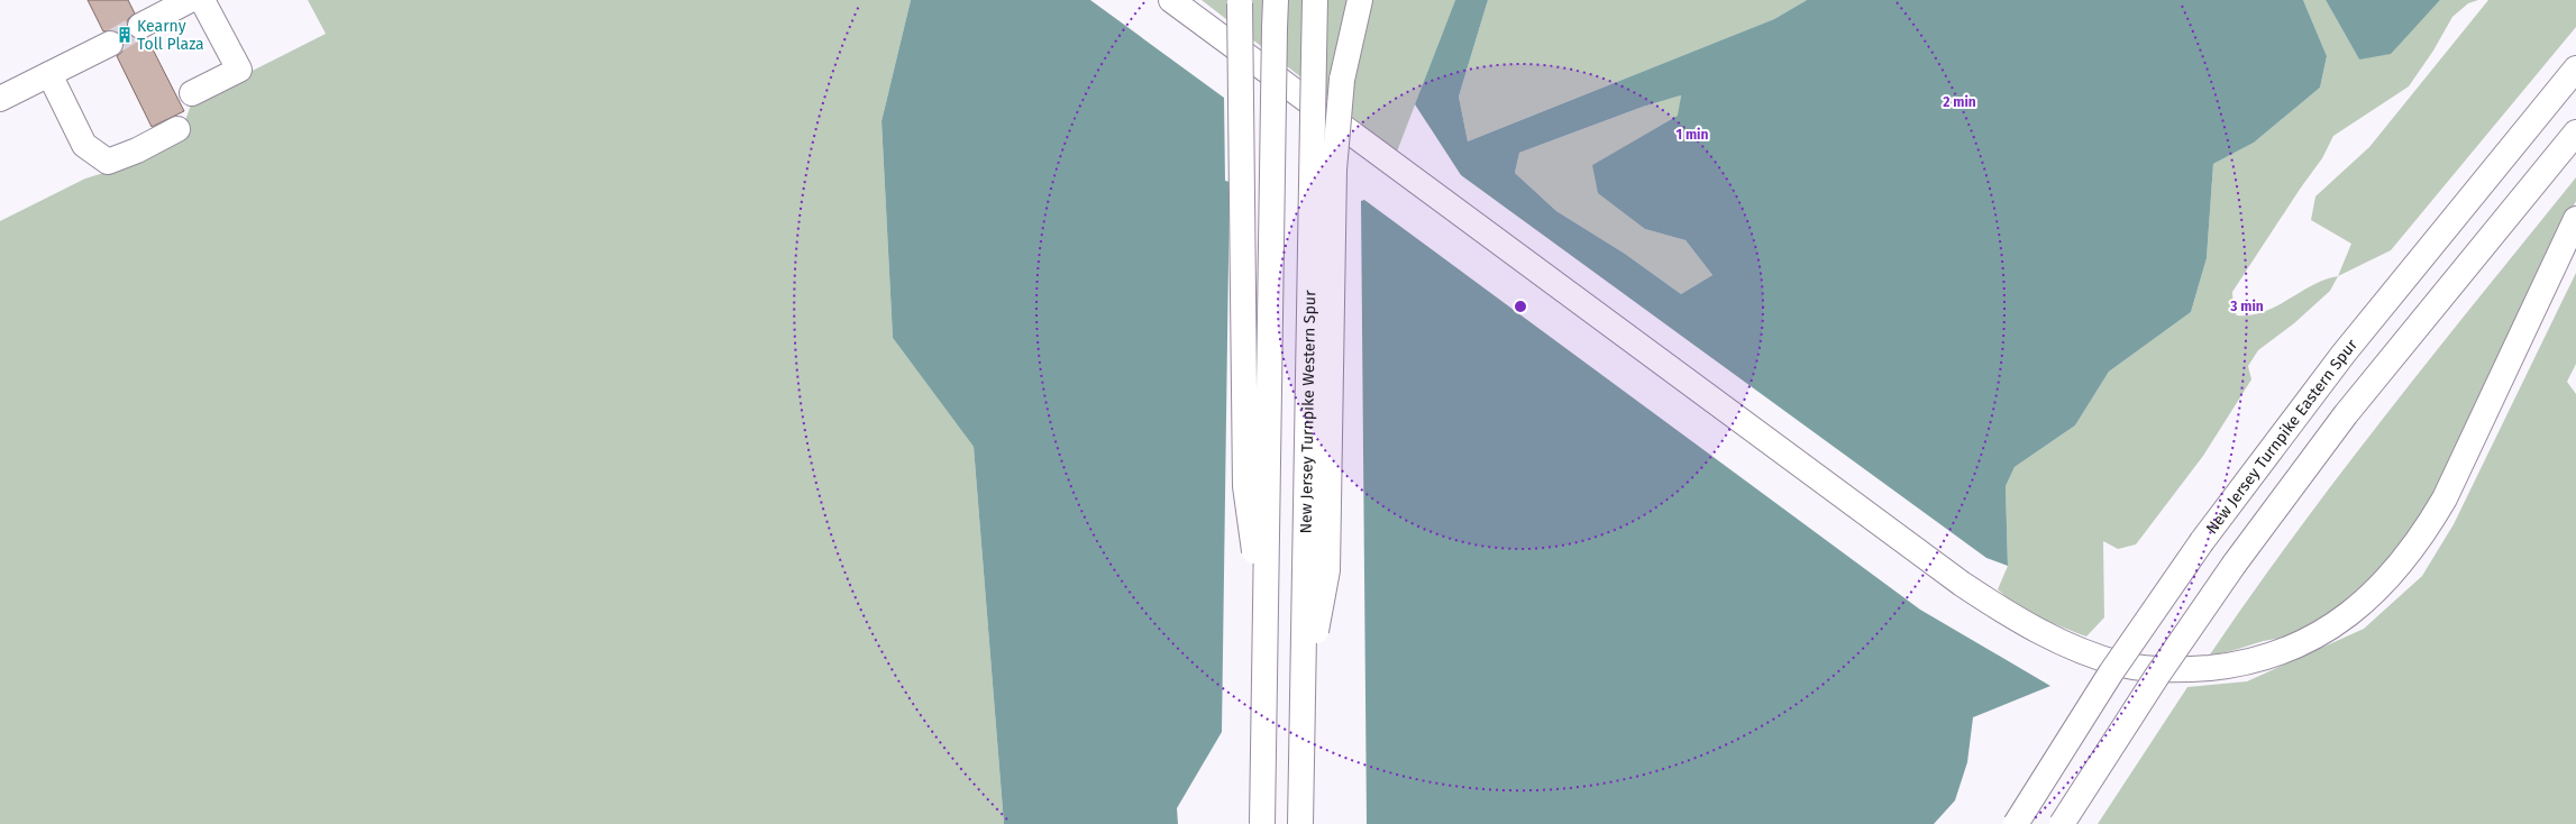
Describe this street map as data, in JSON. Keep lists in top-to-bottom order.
{
  "streets": {
    "main road": ["New Jersey Turnpike Western Spur", "New Jersey Turnpike Eastern Spur"]
  },
  "places": {
    "building": ["Kearny Toll Plaza"]
  },
  "rings": ["2 min", "1 min", "3 min"]
}
